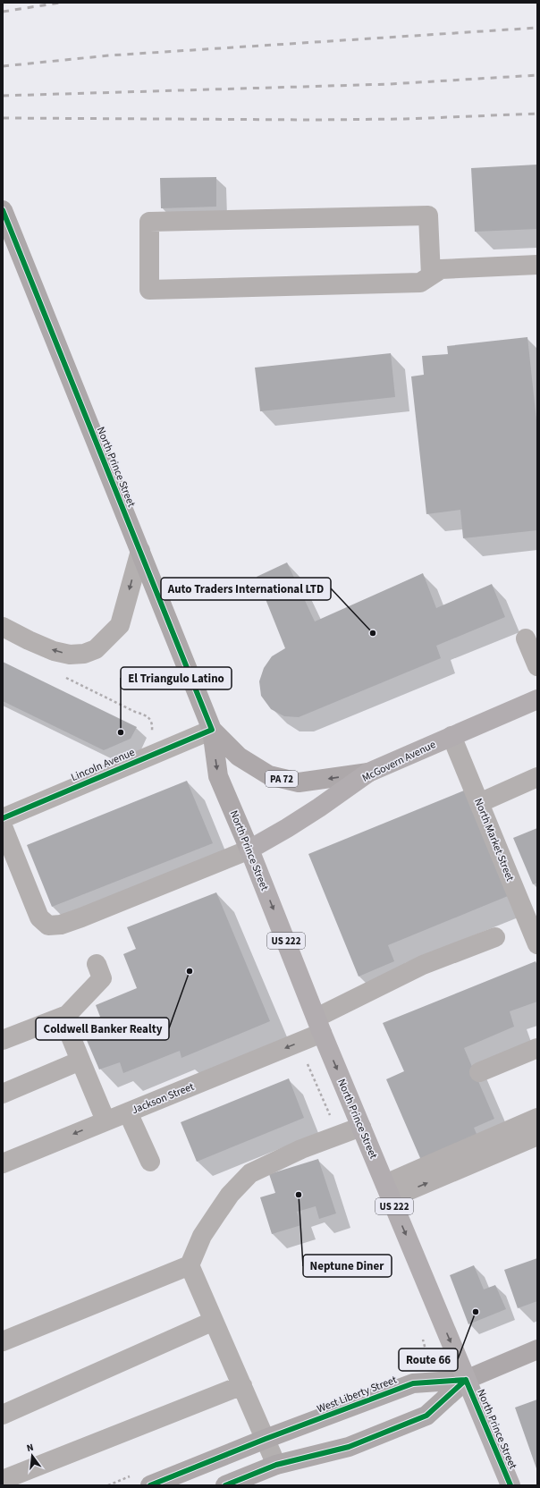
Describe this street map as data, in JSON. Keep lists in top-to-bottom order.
{
  "streets": {
    "highway": ["North Prince Street", "McGovern Avenue", "US 222"],
    "main road": ["PA 72", "West Liberty Street"],
    "street": ["Lincoln Avenue", "North Market Street", "Jackson Street"]
  },
  "crossings": [
    ["North Prince Street", "McGovern Avenue"],
    ["North Prince Street", "Lincoln Avenue"],
    ["North Prince Street", "PA 72"],
    ["North Prince Street", "Jackson Street"],
    ["North Prince Street", "West Liberty Street"],
    ["McGovern Avenue", "PA 72"],
    ["McGovern Avenue", "North Market Street"],
    ["Lincoln Avenue", "PA 72"]
  ],
  "one_way": ["North Prince Street"],
  "places": [
    "Auto Traders International LTD",
    "El Triangulo Latino",
    "Coldwell Banker Realty",
    "Neptune Diner",
    "Route 66"
  ],
  "north": "top"
}
